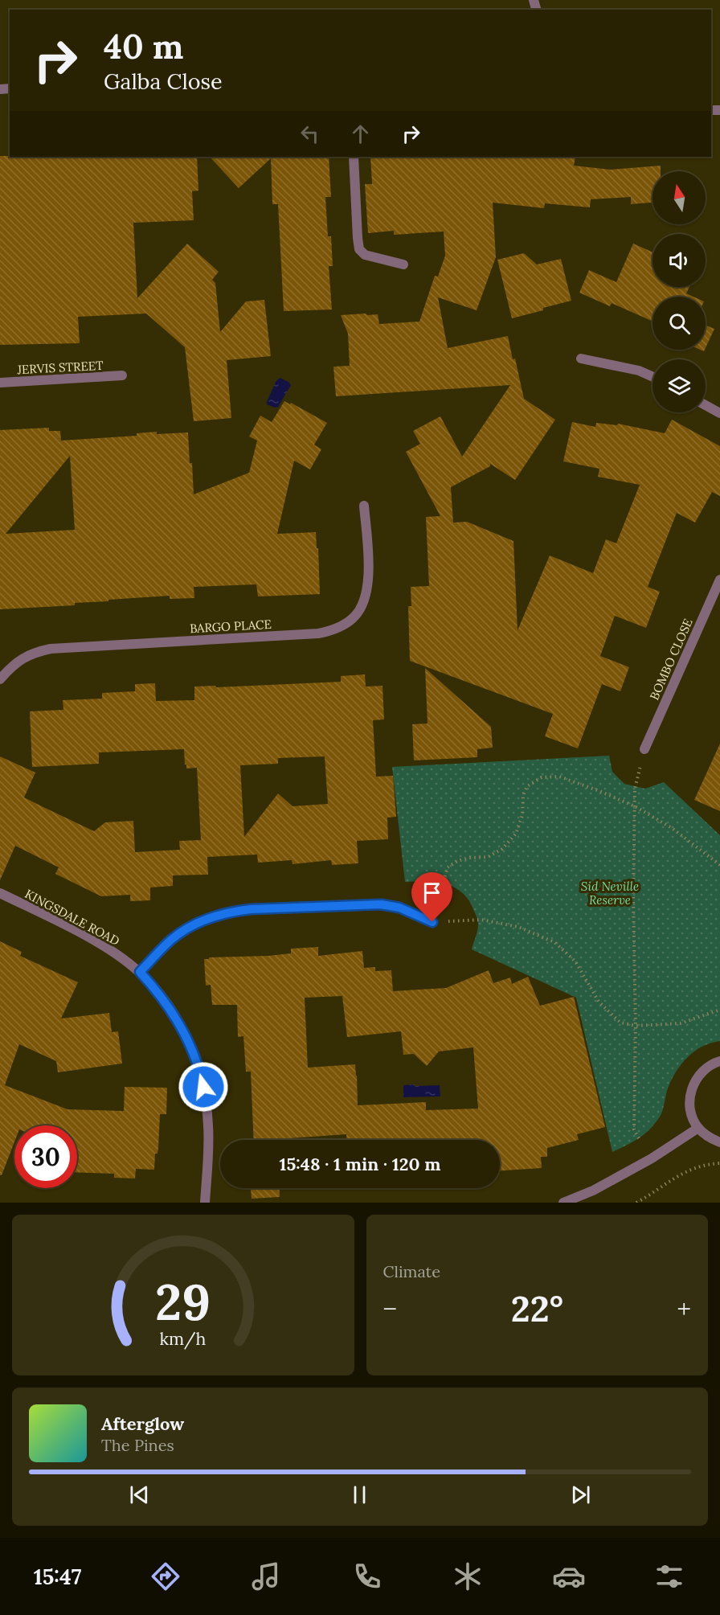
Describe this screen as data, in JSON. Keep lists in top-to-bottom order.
{
  "streets": {
    "street": [
      "JERVIS STREET",
      "BARGO PLACE",
      "BOMBO CLOSE",
      "KINGSDALE ROAD"
    ]
  },
  "parks": ["Sid Neville Reserve"],
  "north": "top",
  "page": {
    "turn": ["40 m", "Galba Close"],
    "limit": "30",
    "trip": "15:48 · 1 min · 120 m",
    "tile": "Climate",
    "heat": ["−", "22°", "+"],
    "song": ["Afterglow", "The Pines"],
    "tabs": "15:47",
    "gauge": ["29", "km/h"]
  }
}
